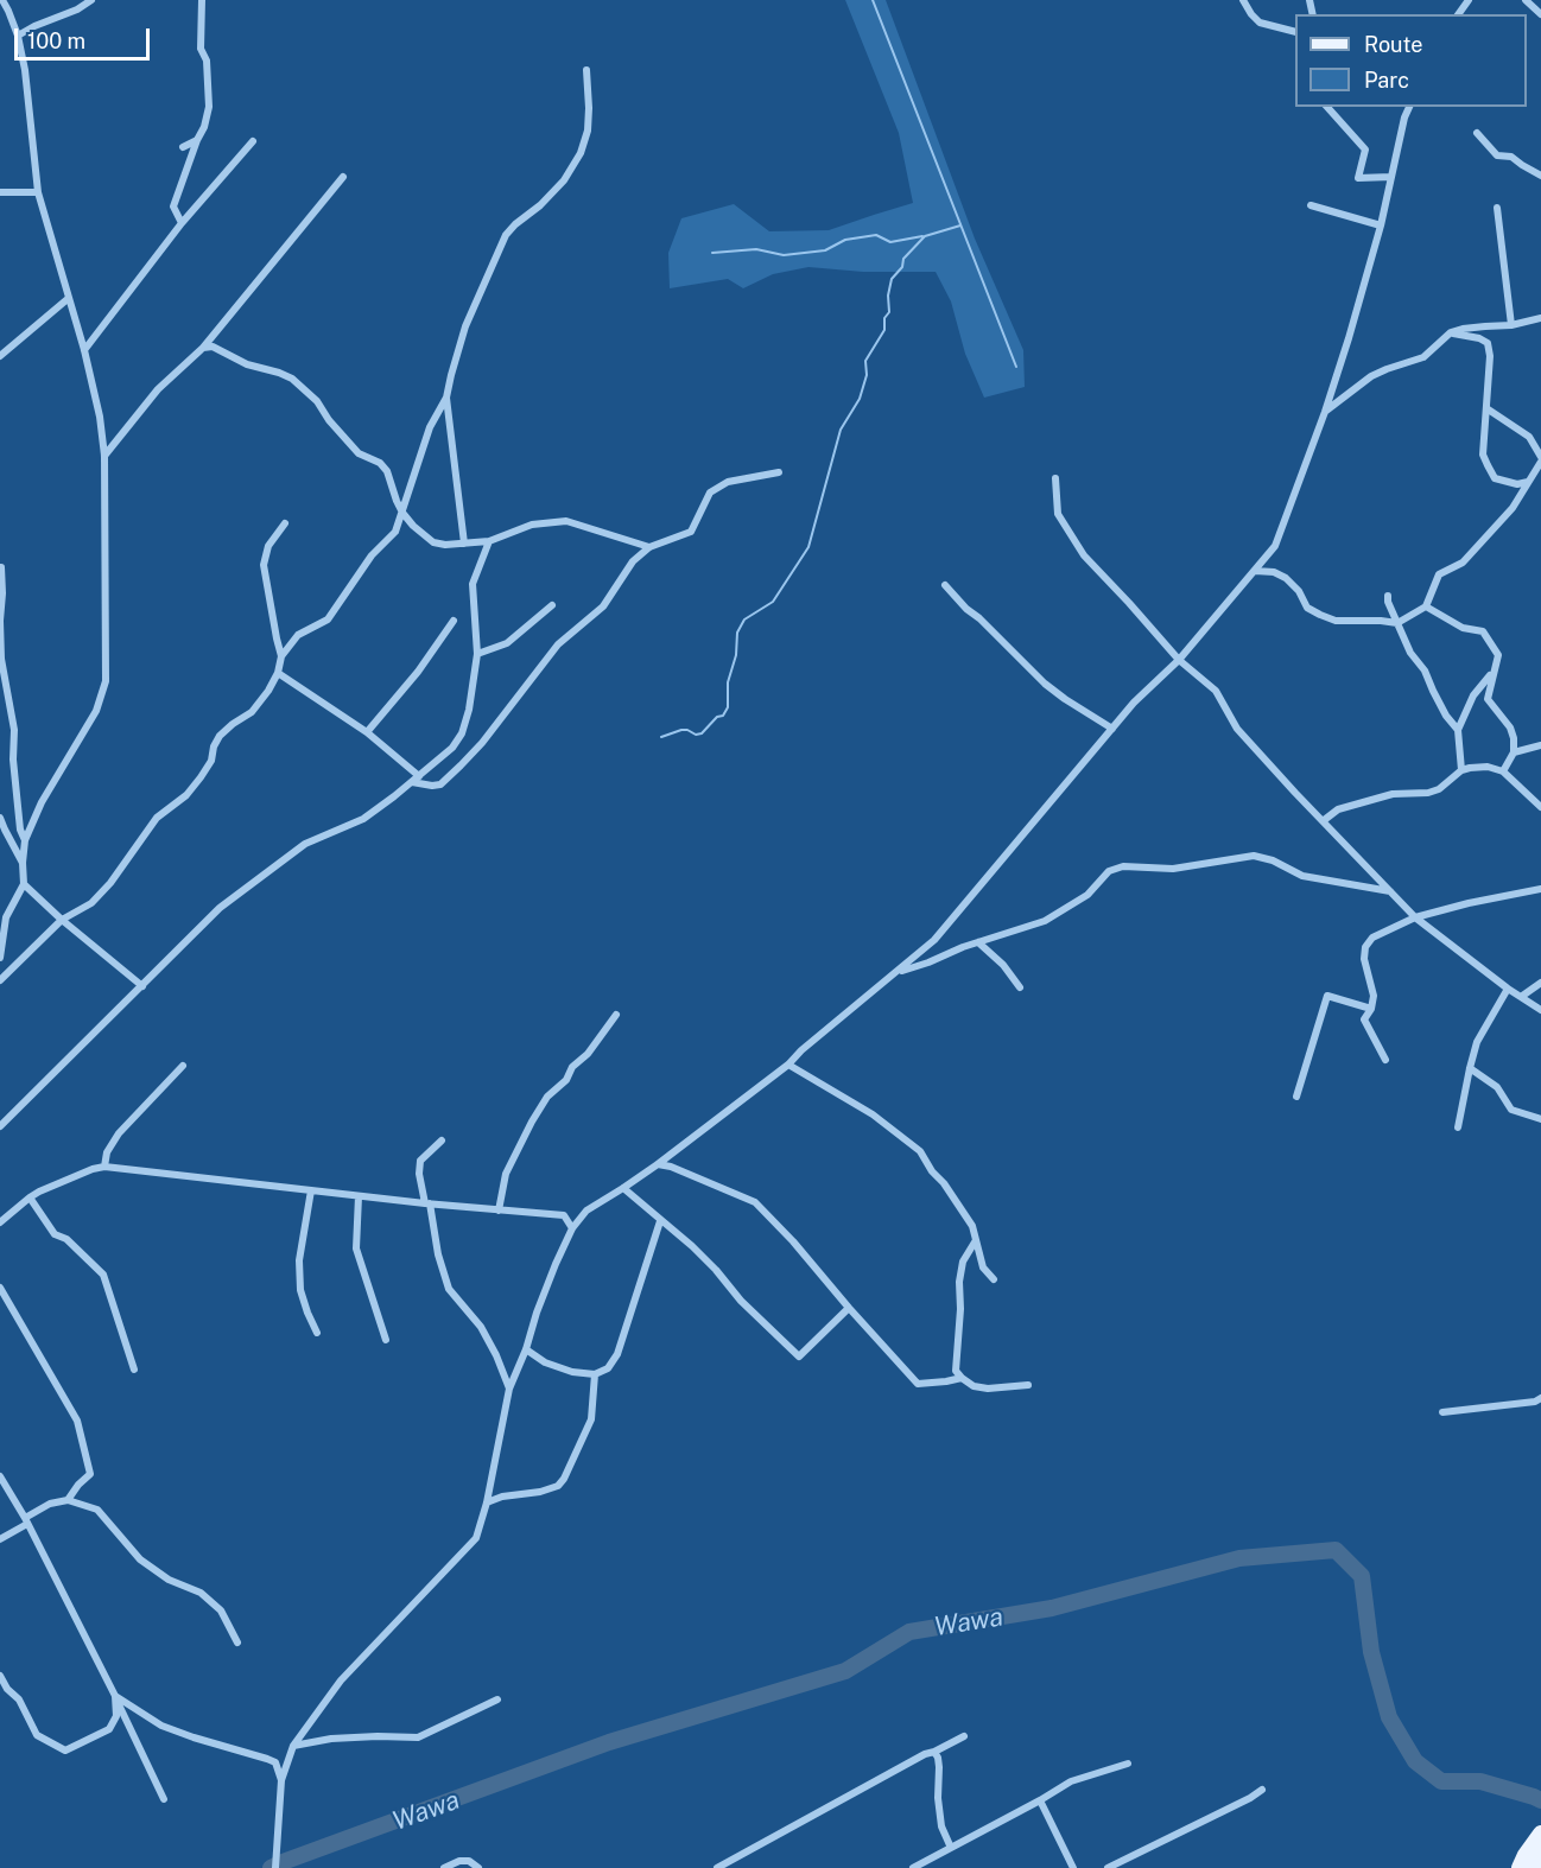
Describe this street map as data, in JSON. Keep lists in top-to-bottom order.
{
  "water": ["Wawa"],
  "legend": ["Route", "Parc"],
  "scale_bar": "100 m"
}
